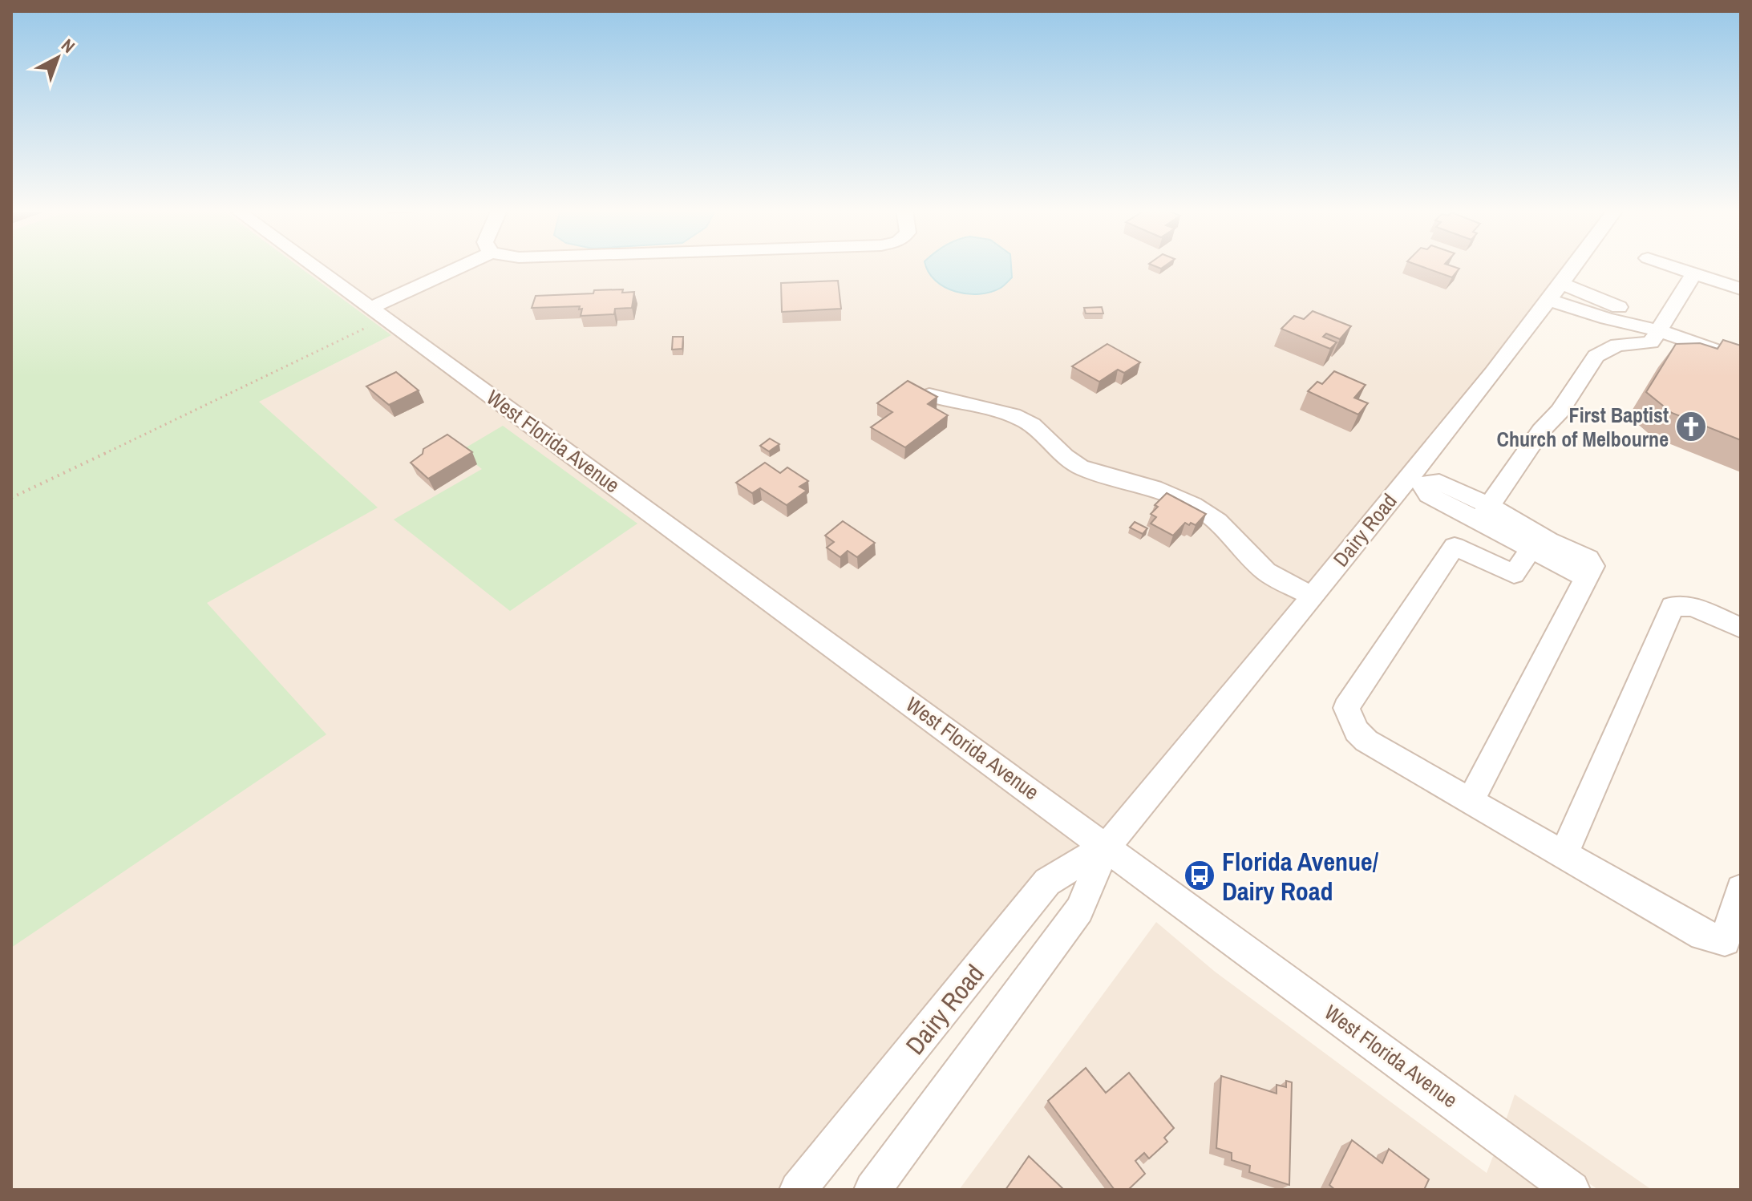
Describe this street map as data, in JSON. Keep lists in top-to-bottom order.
{
  "streets": {
    "street": ["West Florida Avenue", "Dairy Road"]
  },
  "crossings": [
    ["West Florida Avenue", "Dairy Road"]
  ],
  "places": {
    "church": ["First Baptist Church of Melbourne"],
    "bus stop": ["Florida Avenue/ Dairy Road"]
  },
  "north": "top right"
}
